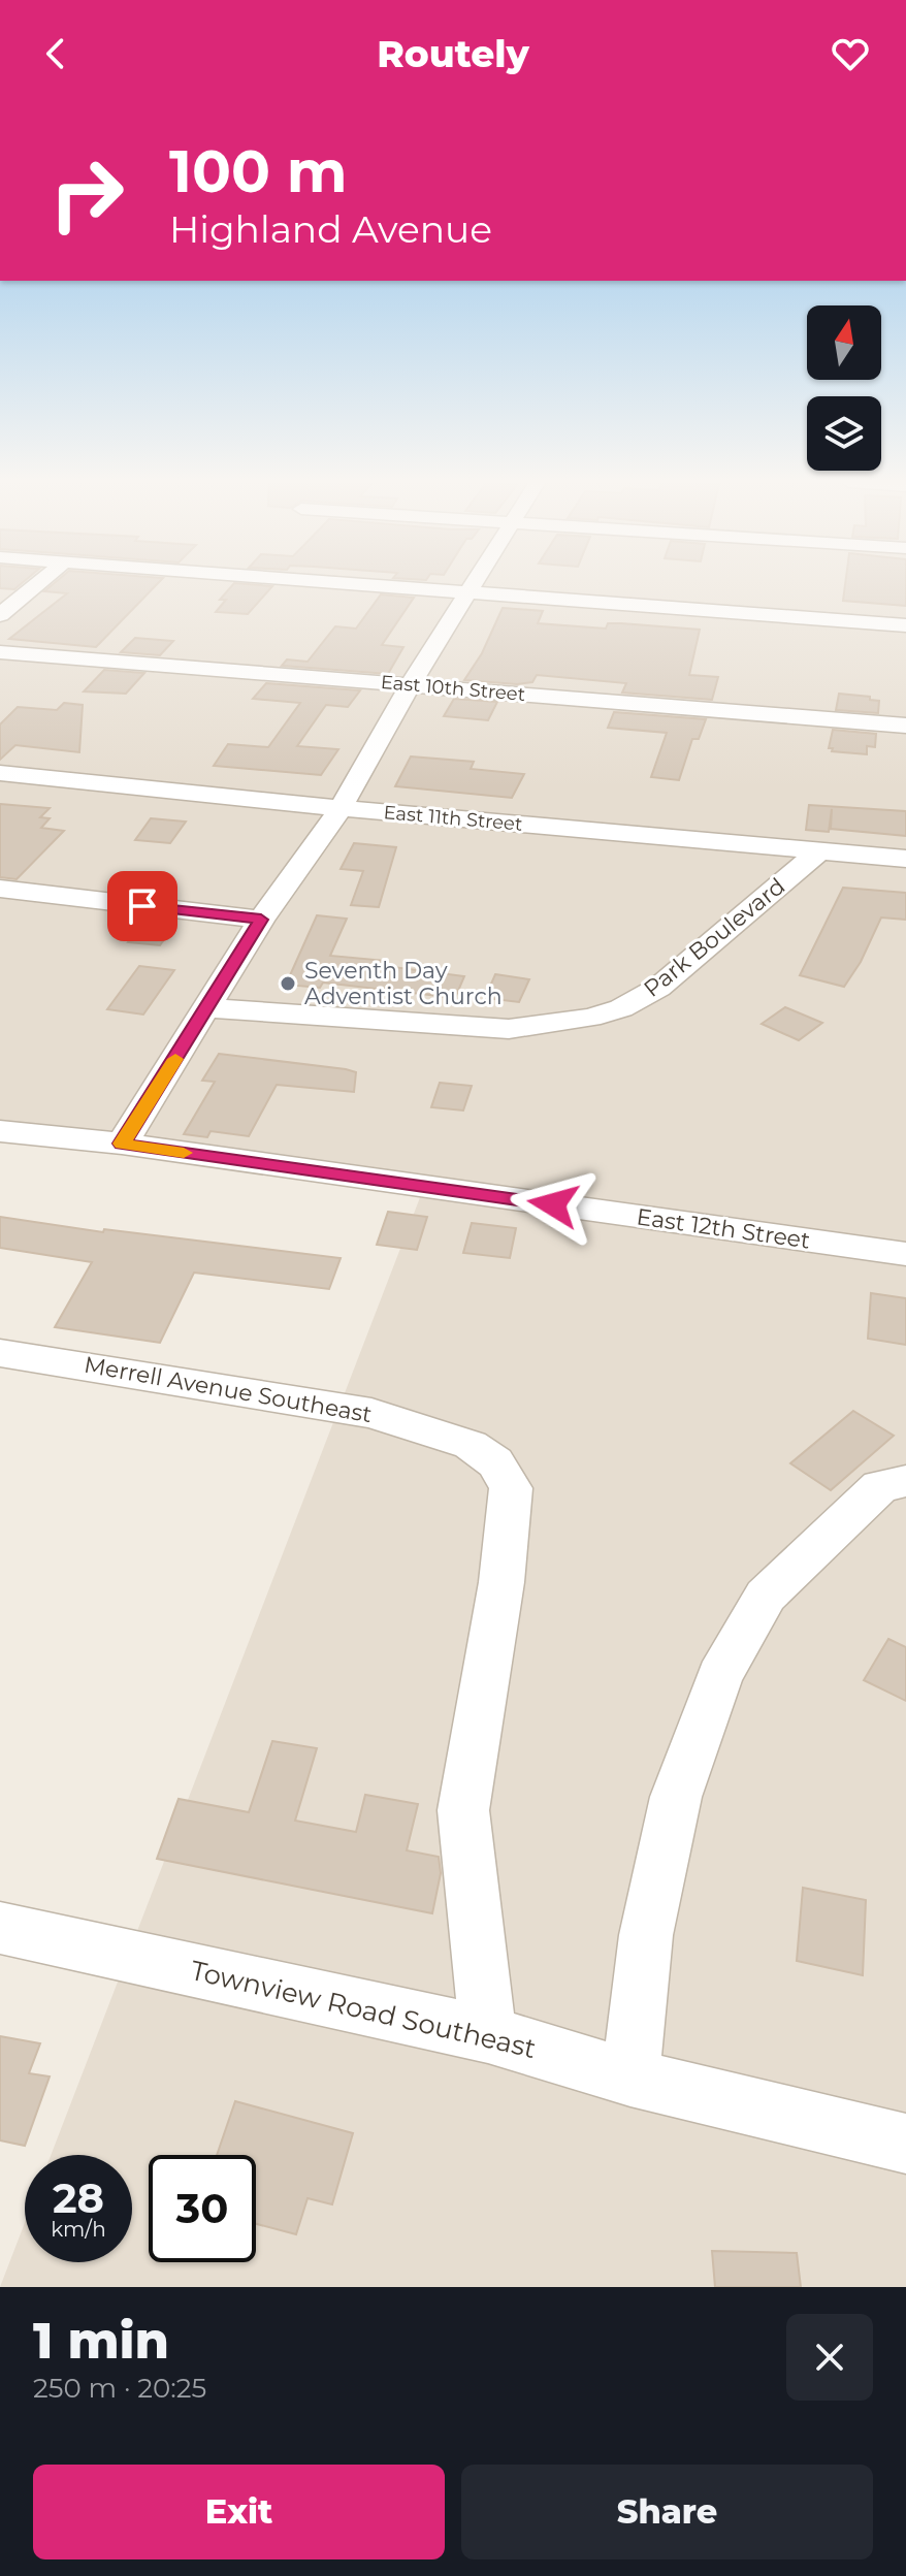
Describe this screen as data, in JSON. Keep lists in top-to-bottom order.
{
  "streets": {
    "street": [
      "East 10th Street",
      "East 11th Street",
      "Park Boulevard",
      "East 12th Street",
      "Merrell Avenue Southeast",
      "Townview Road Southeast"
    ]
  },
  "crossings": [
    ["East 11th Street", "Park Boulevard"],
    ["Merrell Avenue Southeast", "Townview Road Southeast"]
  ],
  "places": ["Seventh Day Adventist Church"],
  "north": "top",
  "page": {
    "header": "Routely",
    "turn": ["100 m", "Highland Avenue"],
    "speed": "28 km/h",
    "limit": "30",
    "heading": ["1 min", "250 m · 20:25"],
    "buttons": ["Exit", "Share"]
  }
}
